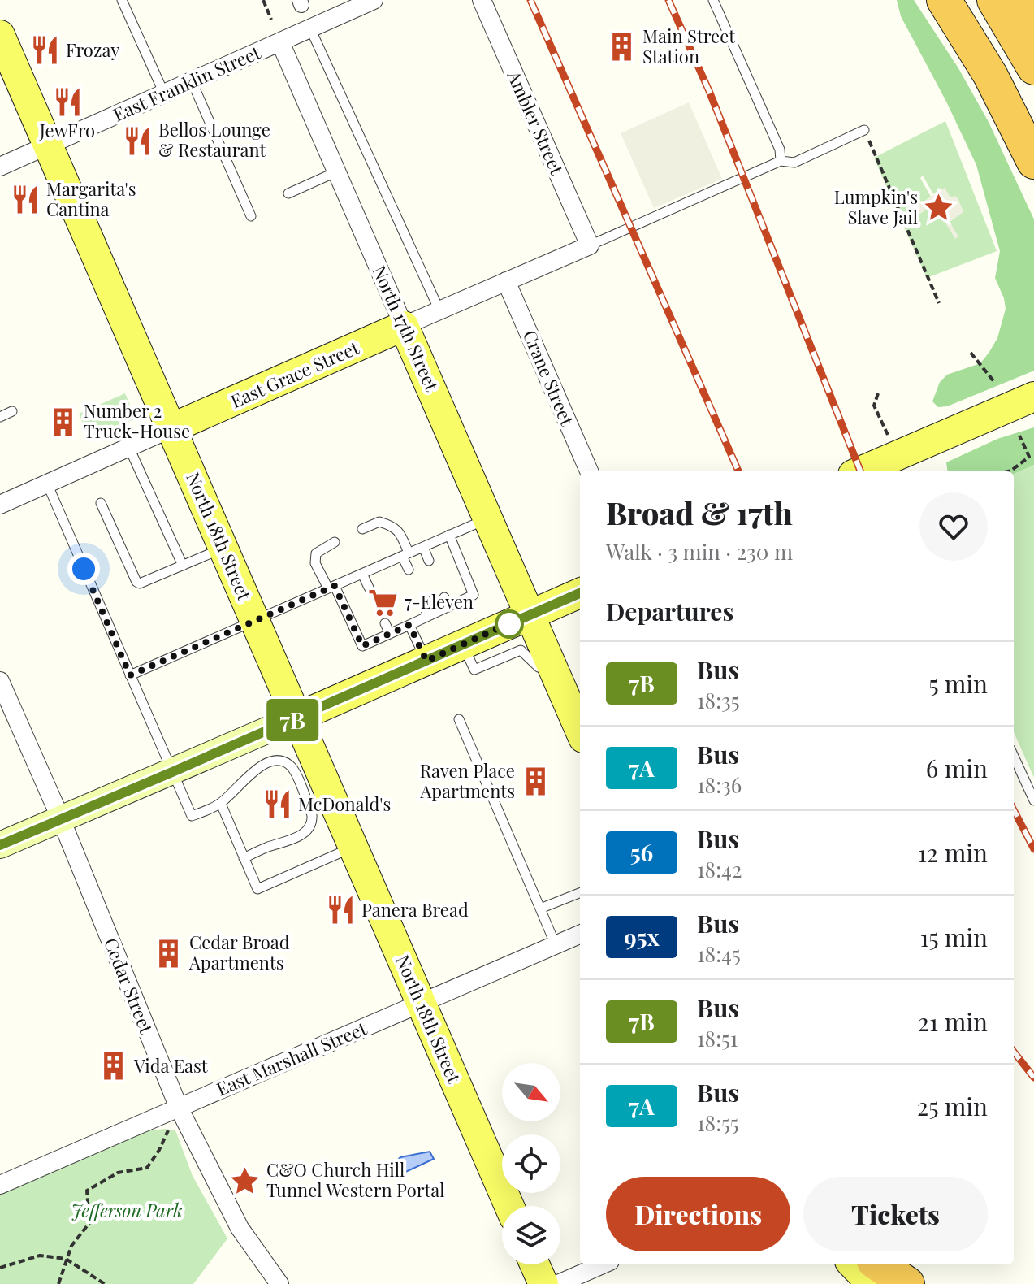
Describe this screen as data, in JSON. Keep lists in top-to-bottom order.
{
  "streets": {
    "main road": ["North 17th Street", "East Grace Street", "North 18th Street"],
    "street": [
      "East Franklin Street",
      "Ambler Street",
      "Crane Street",
      "Cedar Street",
      "East Marshall Street"
    ]
  },
  "crossings": [
    ["East Franklin Street", "North 17th Street"],
    ["East Franklin Street", "North 18th Street"],
    ["Ambler Street", "East Grace Street"],
    ["North 17th Street", "East Grace Street"],
    ["East Grace Street", "Crane Street"],
    ["East Grace Street", "North 18th Street"],
    ["North 18th Street", "East Marshall Street"],
    ["Cedar Street", "East Marshall Street"]
  ],
  "parks": ["Jefferson Park"],
  "places": {
    "building": [
      "Main Street Station",
      "Number 2 Truck-House",
      "Raven Place Apartments",
      "Cedar Broad Apartments",
      "Vida East"
    ],
    "restaurant": [
      "Frozay",
      "JewFro",
      "Bellos Lounge & Restaurant",
      "Margarita's Cantina",
      "McDonald's",
      "Panera Bread"
    ],
    "place": ["Lumpkin's Slave Jail", "C&O Church Hill Tunnel Western Portal"],
    "supermarket": ["7-Eleven"]
  },
  "lines": ["bus line 7B"],
  "north": "bottom right",
  "page": {
    "on_map": "7B",
    "heading": [
      ["Broad & 17th", "Walk · 3 min · 230 m"],
      "Departures"
    ],
    "list": [
      {
        "mark": "7B",
        "name": "Bus",
        "note": "18:35",
        "value": "5 min"
      },
      {
        "mark": "7A",
        "name": "Bus",
        "note": "18:36",
        "value": "6 min"
      },
      {
        "mark": "56",
        "name": "Bus",
        "note": "18:42",
        "value": "12 min"
      },
      {
        "mark": "95x",
        "name": "Bus",
        "note": "18:45",
        "value": "15 min"
      },
      {
        "mark": "7B",
        "name": "Bus",
        "note": "18:51",
        "value": "21 min"
      },
      {
        "mark": "7A",
        "name": "Bus",
        "note": "18:55",
        "value": "25 min"
      }
    ],
    "buttons": ["Directions", "Tickets"]
  }
}
